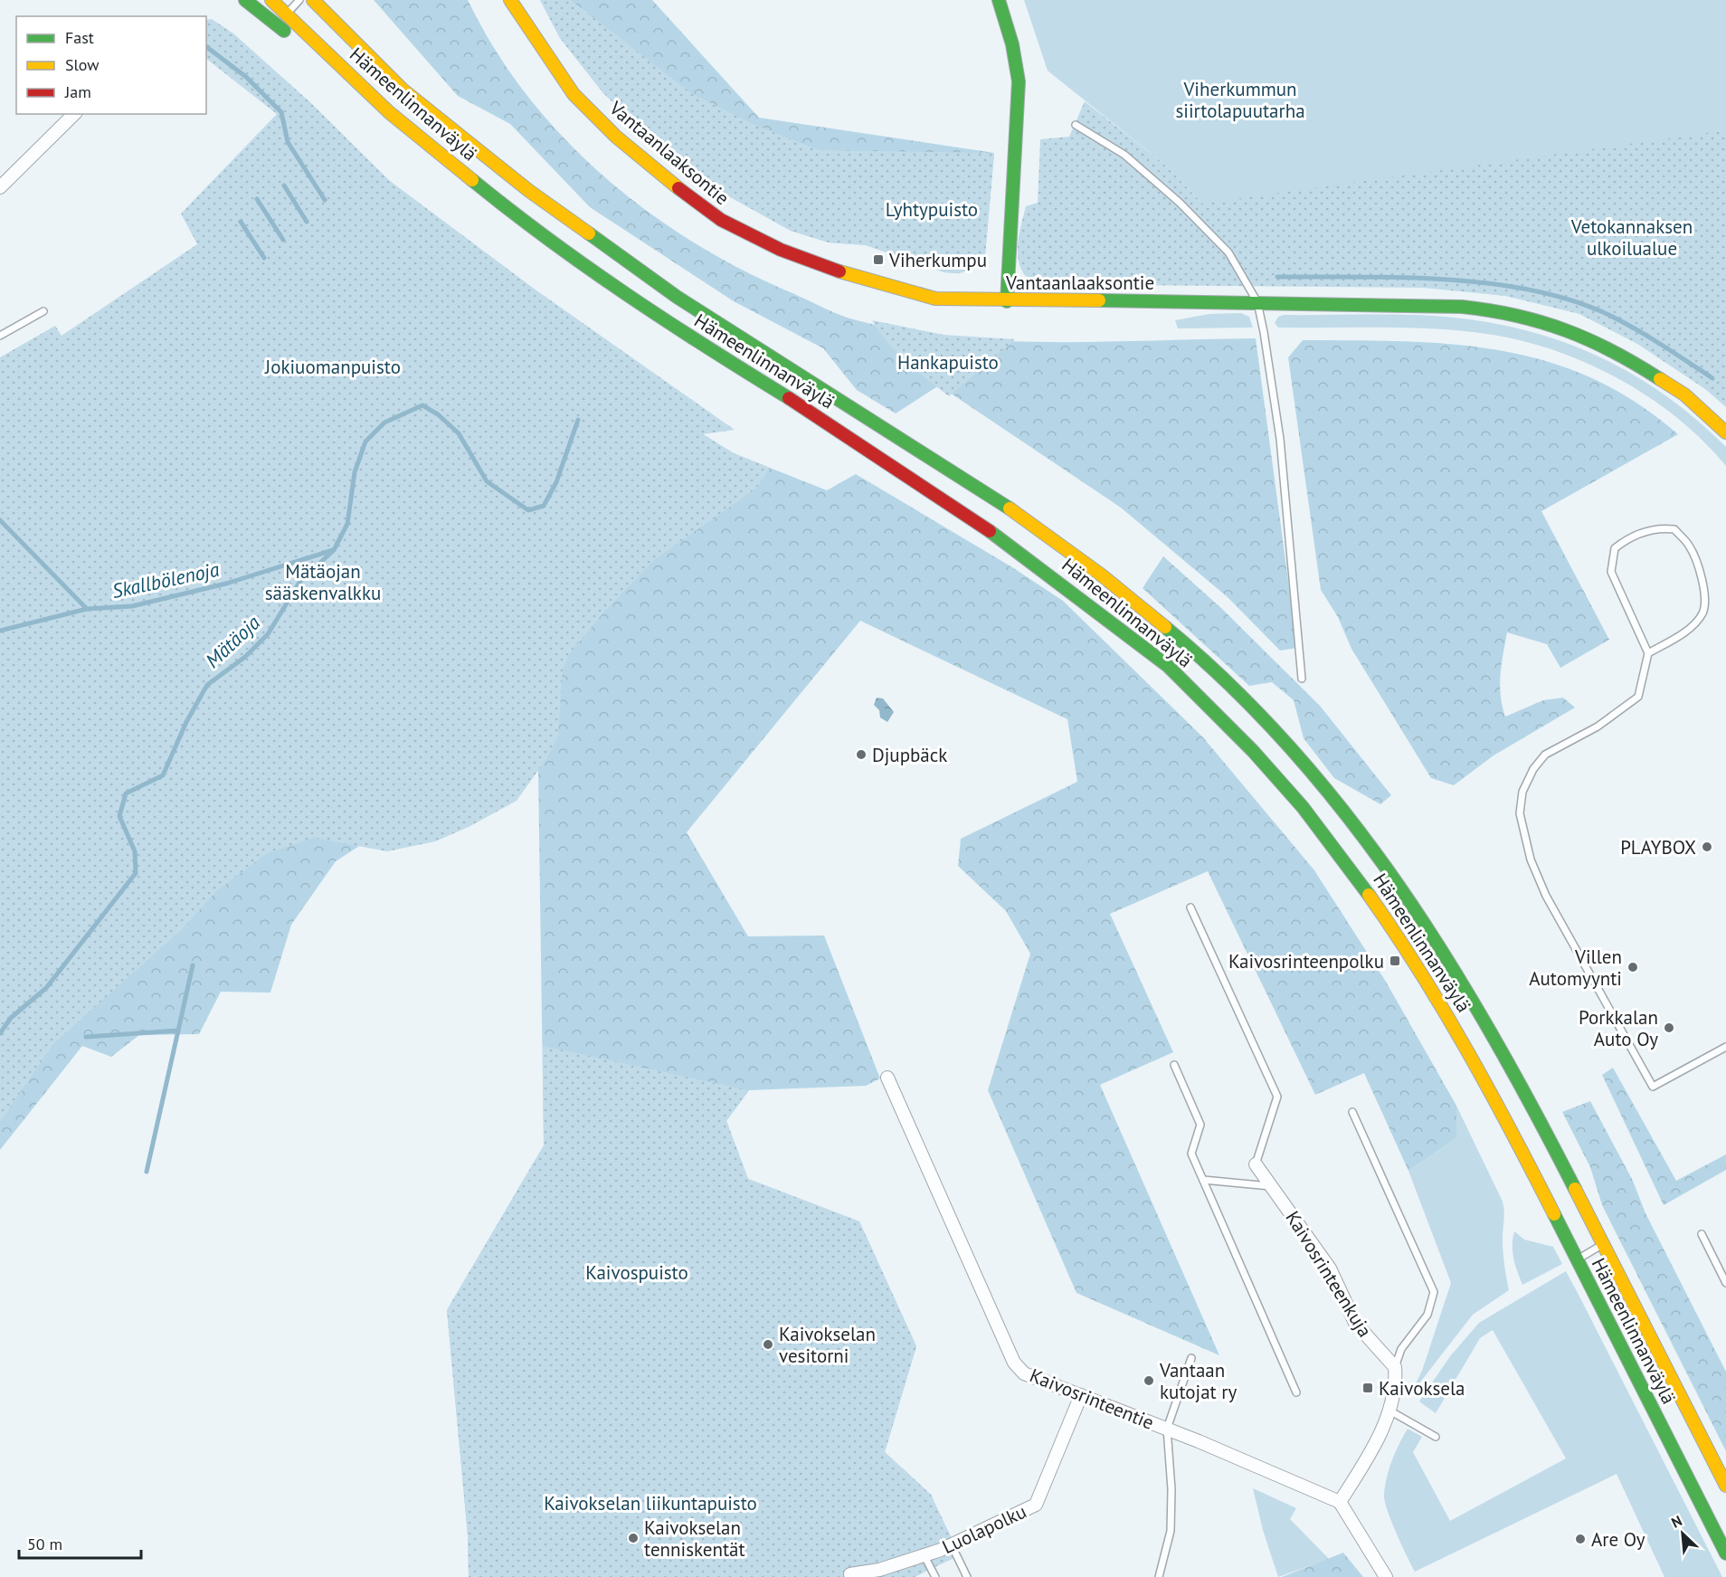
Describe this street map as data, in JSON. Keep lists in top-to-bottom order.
{
  "streets": {
    "main road": ["Hämeenlinnanväylä", "Vantaanlaaksontie"],
    "street": ["Kaivosrinteenkuja", "Kaivosrinteentie", "Luolapolku"]
  },
  "crossings": [
    ["Kaivosrinteentie", "Luolapolku"]
  ],
  "water": ["Skallbölenoja", "Mätäoja"],
  "parks": [
    "Viherkummun siirtolapuutarha",
    "Lyhtypuisto",
    "Vetokannaksen ulkoilualue",
    "Hankapuisto",
    "Jokiuomanpuisto",
    "Mätäojan sääskenvalkku",
    "Kaivospuisto",
    "Kaivokselan liikuntapuisto"
  ],
  "places": {
    "transit": ["Viherkumpu", "Kaivosrinteenpolku", "Kaivoksela"],
    "other": [
      "Djupbäck",
      "PLAYBOX",
      "Villen Automyynti",
      "Porkkalan Auto Oy",
      "Kaivokselan vesitorni",
      "Vantaan kutojat ry",
      "Kaivokselan tenniskentät",
      "Are Oy"
    ]
  },
  "legend": ["Fast", "Slow", "Jam"],
  "scale_bar": "50 m",
  "north": "top left"
}
